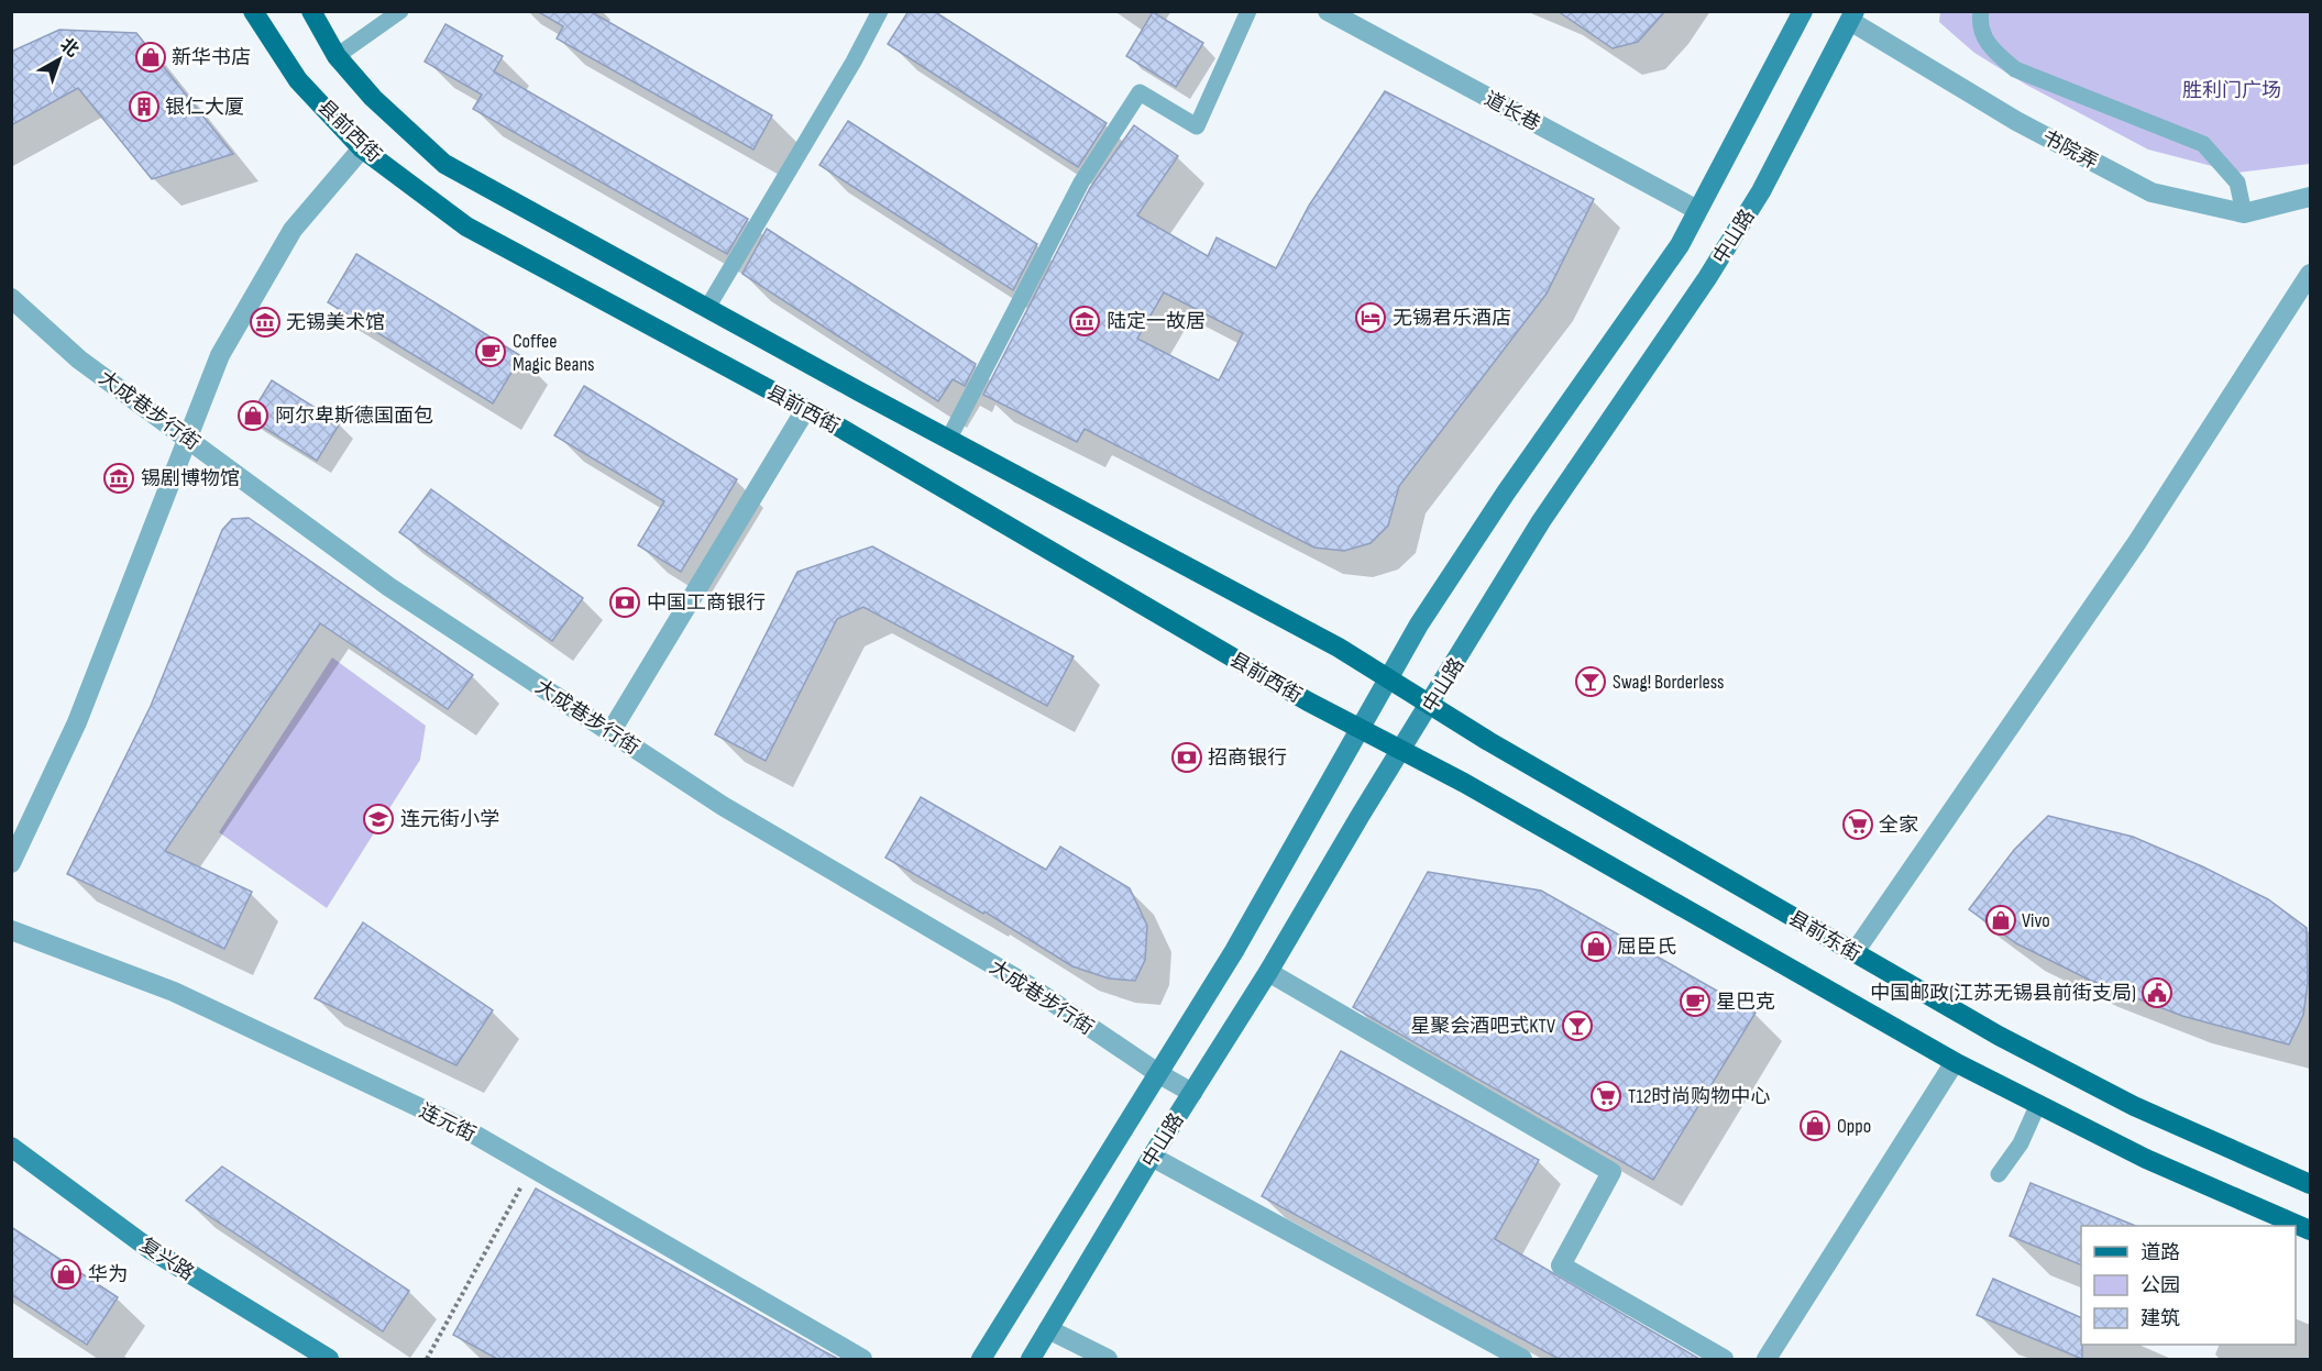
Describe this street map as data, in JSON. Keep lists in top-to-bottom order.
{
  "streets": {
    "main road": [
      "县前西街",
      "中山路",
      "县前东街",
      "复兴路"
    ],
    "street": [
      "道长巷",
      "书院弄",
      "大成巷步行街",
      "连元街"
    ]
  },
  "crossings": [
    ["道长巷", "中山路"],
    ["县前西街", "中山路"],
    ["县前西街", "县前东街"],
    ["书院弄", "中山路"],
    ["中山路", "大成巷步行街"],
    ["中山路", "县前东街"]
  ],
  "parks": ["胜利门广场"],
  "places": {
    "shop": [
      "新华书店",
      "阿尔卑斯德国面包",
      "Vivo",
      "屈臣氏",
      "Oppo",
      "华为"
    ],
    "building": ["银仁大厦"],
    "hotel": ["无锡君乐酒店"],
    "museum": ["陆定一故居", "无锡美术馆", "锡剧博物馆"],
    "cafe": ["Coffee Magic Beans", "星巴克"],
    "bank": ["中国工商银行", "招商银行"],
    "bar": ["Swag! Borderless", "星聚会酒吧式KTV"],
    "school or university": ["连元街小学"],
    "supermarket": ["全家", "T12时尚购物中心"],
    "public building": ["中国邮政(江苏无锡县前街支局)"]
  },
  "legend": ["道路", "公园", "建筑"],
  "north": "top right"
}
